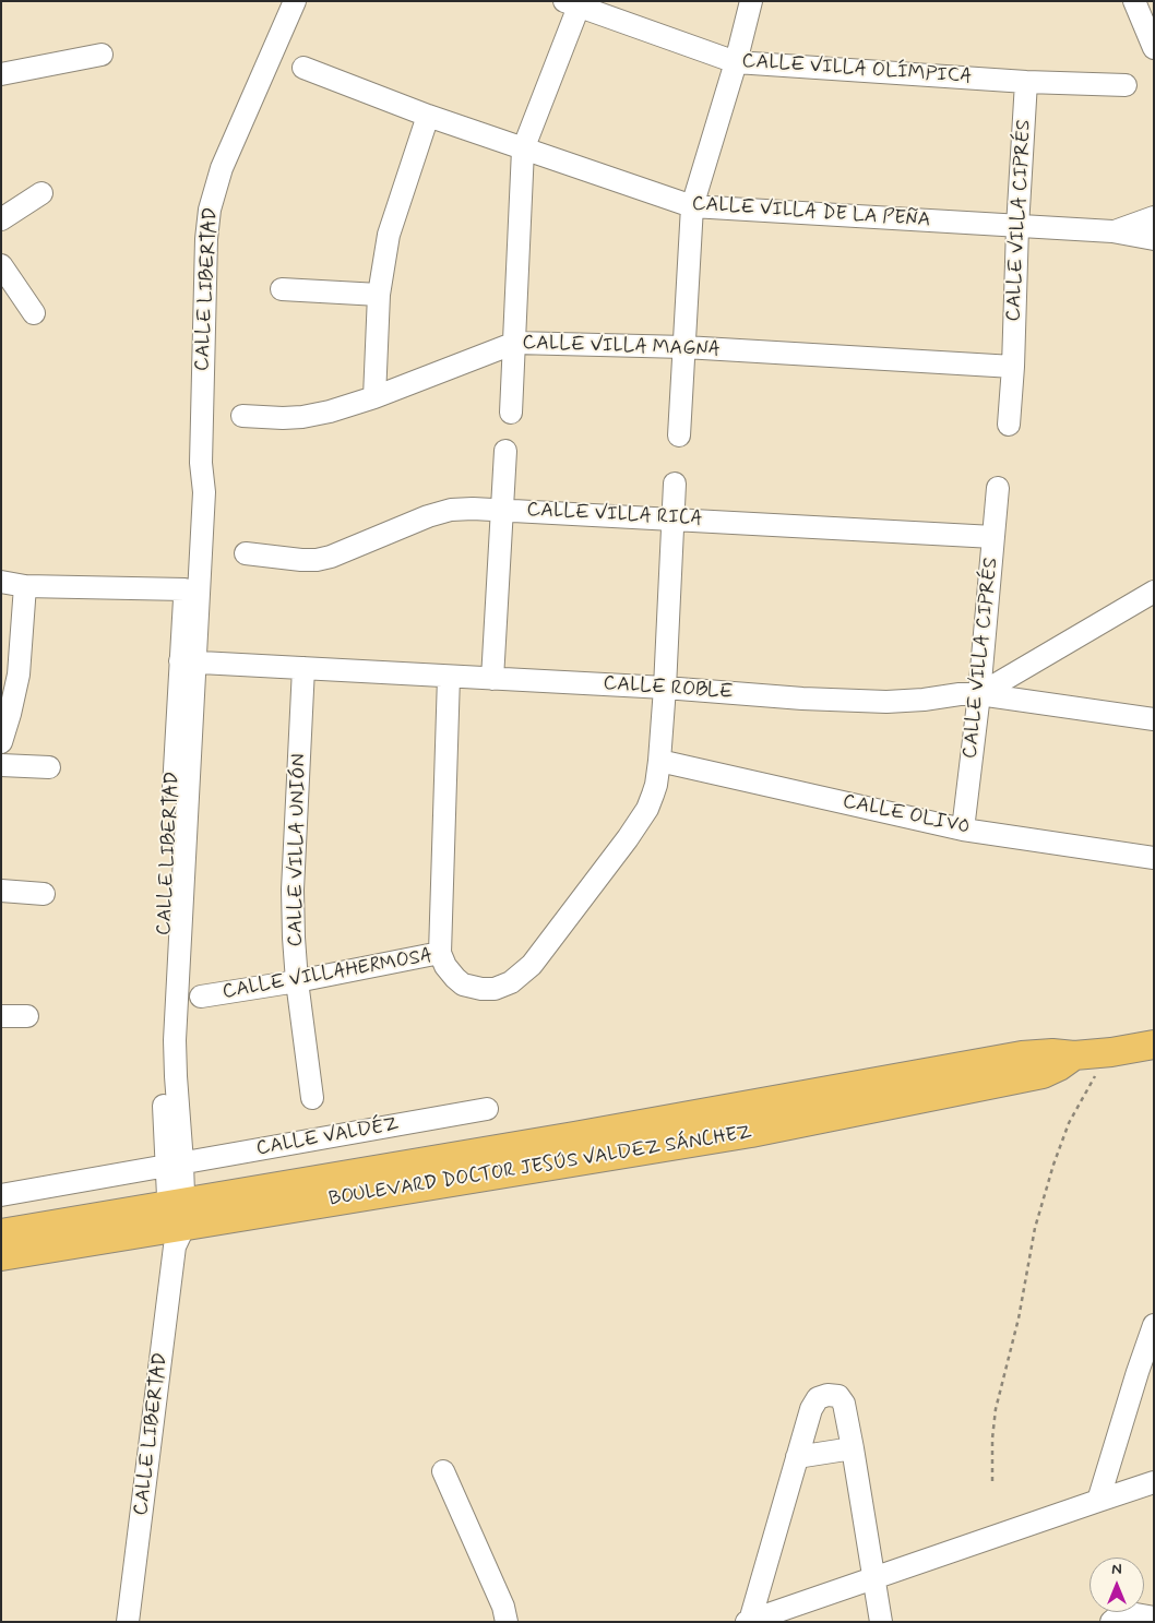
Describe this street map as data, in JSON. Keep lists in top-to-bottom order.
{
  "streets": {
    "main road": ["BOULEVARD DOCTOR JESÚS VALDEZ SÁNCHEZ"],
    "street": [
      "CALLE VILLA OLÍMPICA",
      "CALLE VILLA DE LA PEÑA",
      "CALLE VILLA CIPRÉS",
      "CALLE LIBERTAD",
      "CALLE VILLA MAGNA",
      "CALLE VILLA RICA",
      "CALLE ROBLE",
      "CALLE OLIVO",
      "CALLE VILLA UNIÓN",
      "CALLE VILLAHERMOSA",
      "CALLE VALDÉZ"
    ]
  },
  "crossings": [
    ["CALLE VILLA OLÍMPICA", "CALLE VILLA CIPRÉS"],
    ["CALLE VILLA DE LA PEÑA", "CALLE VILLA CIPRÉS"],
    ["CALLE VILLA CIPRÉS", "CALLE VILLA MAGNA"],
    ["CALLE VILLA CIPRÉS", "CALLE VILLA RICA"],
    ["CALLE VILLA CIPRÉS", "CALLE ROBLE"],
    ["CALLE VILLA CIPRÉS", "CALLE OLIVO"],
    ["CALLE LIBERTAD", "CALLE ROBLE"],
    ["CALLE LIBERTAD", "CALLE VALDÉZ"],
    ["CALLE LIBERTAD", "BOULEVARD DOCTOR JESÚS VALDEZ SÁNCHEZ"],
    ["CALLE VILLA RICA", "CALLE VILLAHERMOSA"],
    ["CALLE ROBLE", "CALLE VILLA UNIÓN"],
    ["CALLE ROBLE", "CALLE VILLAHERMOSA"],
    ["CALLE OLIVO", "CALLE VILLAHERMOSA"],
    ["CALLE VILLA UNIÓN", "CALLE VILLAHERMOSA"]
  ],
  "north": "top"
}
